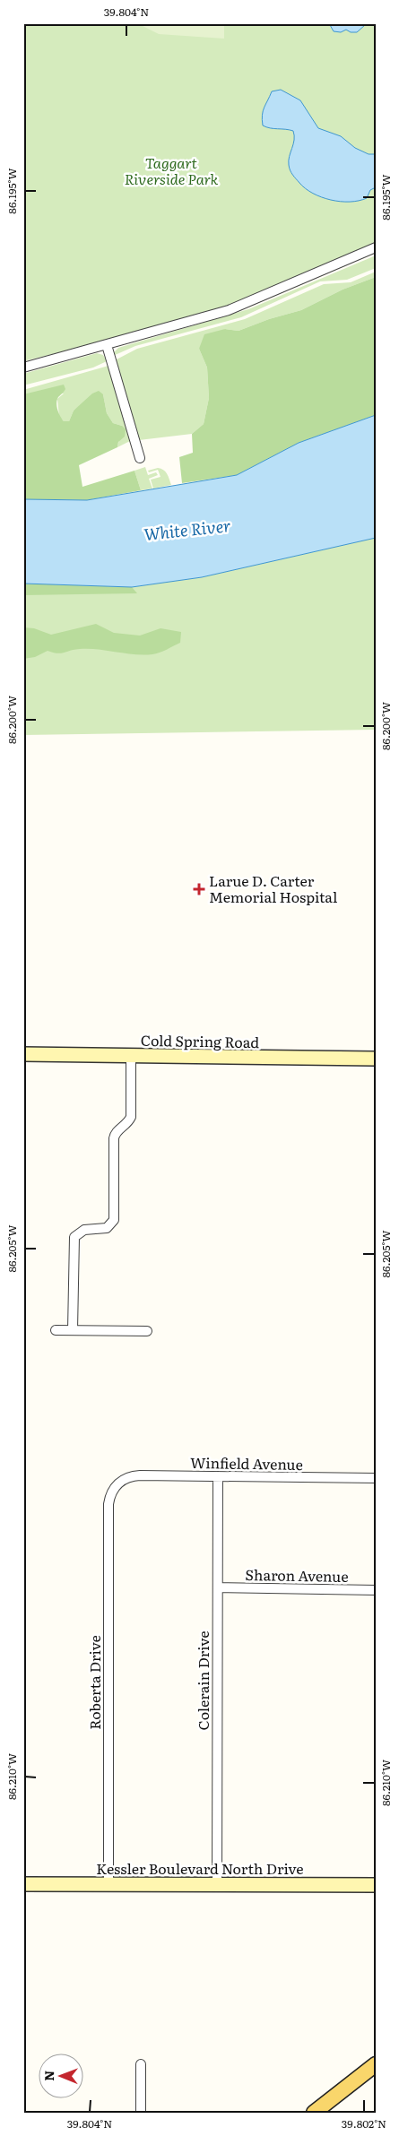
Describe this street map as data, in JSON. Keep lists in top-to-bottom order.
{
  "streets": {
    "main road": ["Cold Spring Road", "Kessler Boulevard North Drive"],
    "street": [
      "Winfield Avenue",
      "Sharon Avenue",
      "Colerain Drive",
      "Roberta Drive"
    ]
  },
  "crossings": [
    ["Winfield Avenue", "Colerain Drive"],
    ["Winfield Avenue", "Roberta Drive"],
    ["Sharon Avenue", "Colerain Drive"],
    ["Colerain Drive", "Kessler Boulevard North Drive"],
    ["Roberta Drive", "Kessler Boulevard North Drive"]
  ],
  "water": ["White River"],
  "parks": ["Taggart Riverside Park"],
  "places": {
    "health": ["Larue D. Carter Memorial Hospital"]
  },
  "north": "left",
  "coordinates": [
    "39.804°N",
    "86.195°W",
    "86.200°W",
    "86.205°W",
    "86.210°W",
    "39.802°N"
  ]
}
